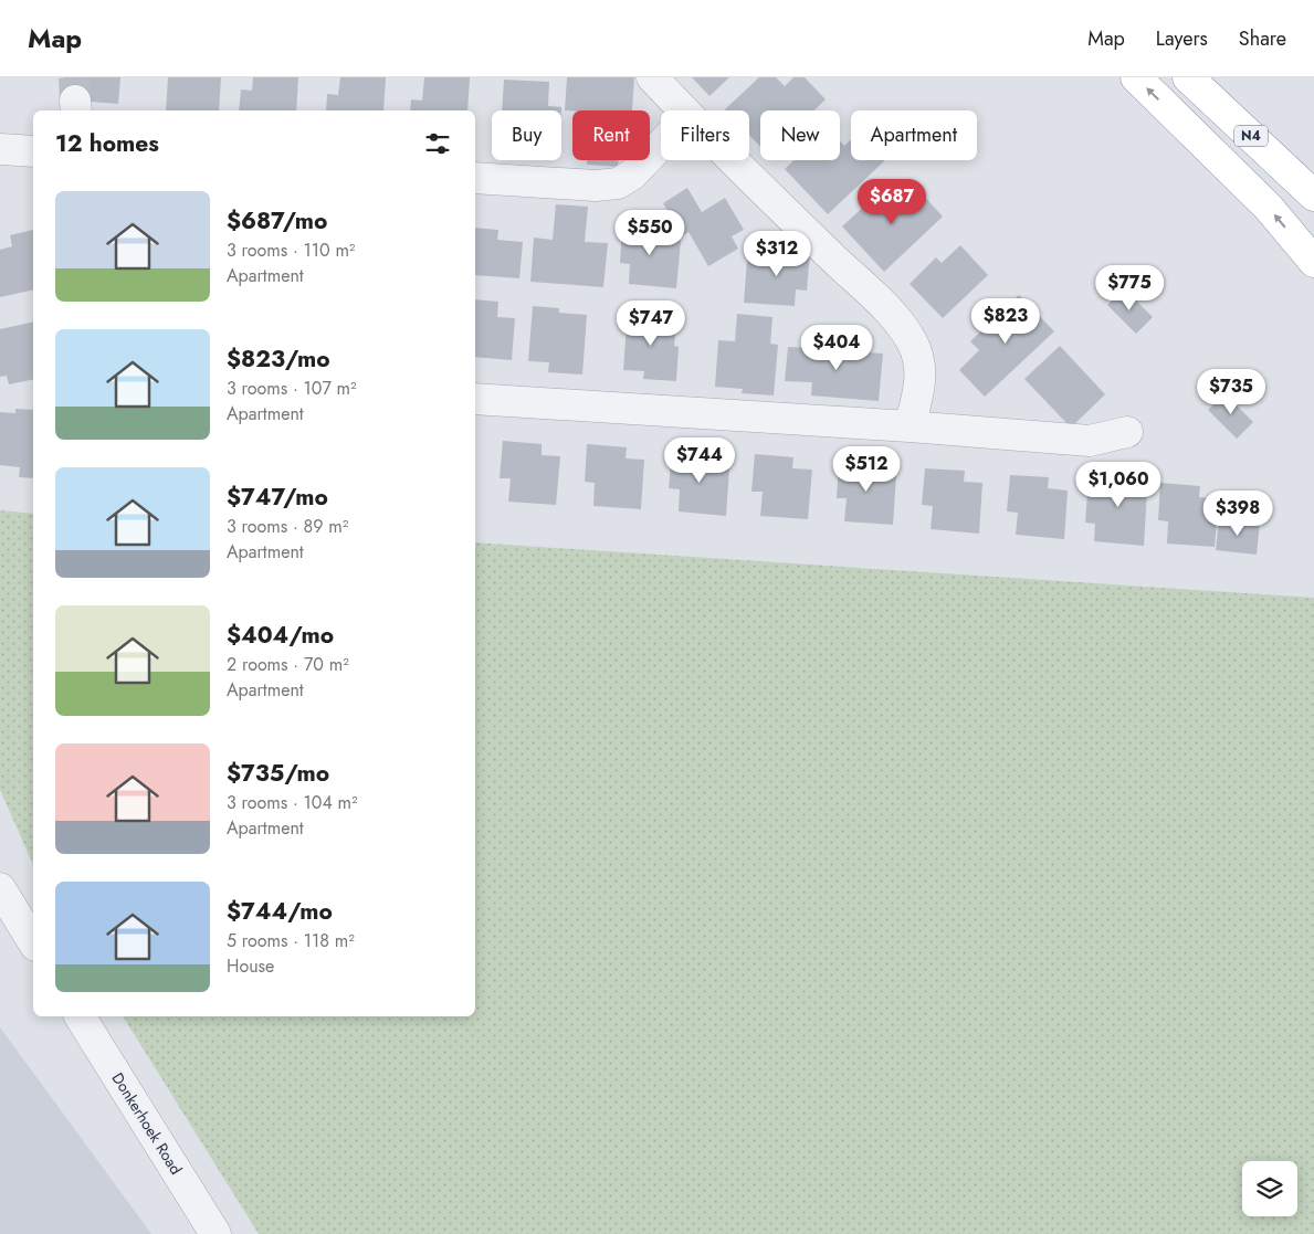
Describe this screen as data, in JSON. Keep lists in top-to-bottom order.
{
  "streets": {
    "highway": ["N4"],
    "street": ["Donkerhoek Road"]
  },
  "page": {
    "header": "Map",
    "nav": ["Map", "Layers", "Share"],
    "chip": [
      "Buy",
      "Rent",
      "Filters",
      "New",
      "Apartment"
    ],
    "heading": "12 homes",
    "list": [
      {
        "name": "$687/mo",
        "note": "3 rooms · 110 m² · Apartment"
      },
      {
        "name": "$823/mo",
        "note": "3 rooms · 107 m² · Apartment"
      },
      {
        "name": "$747/mo",
        "note": "3 rooms · 89 m² · Apartment"
      },
      {
        "name": "$404/mo",
        "note": "2 rooms · 70 m² · Apartment"
      },
      {
        "name": "$735/mo",
        "note": "3 rooms · 104 m² · Apartment"
      },
      {
        "name": "$744/mo",
        "note": "5 rooms · 118 m² · House"
      }
    ],
    "price": [
      "$687",
      "$550",
      "$312",
      "$775",
      "$823",
      "$747",
      "$404",
      "$735",
      "$744",
      "$512",
      "$1,060",
      "$398"
    ]
  }
}
